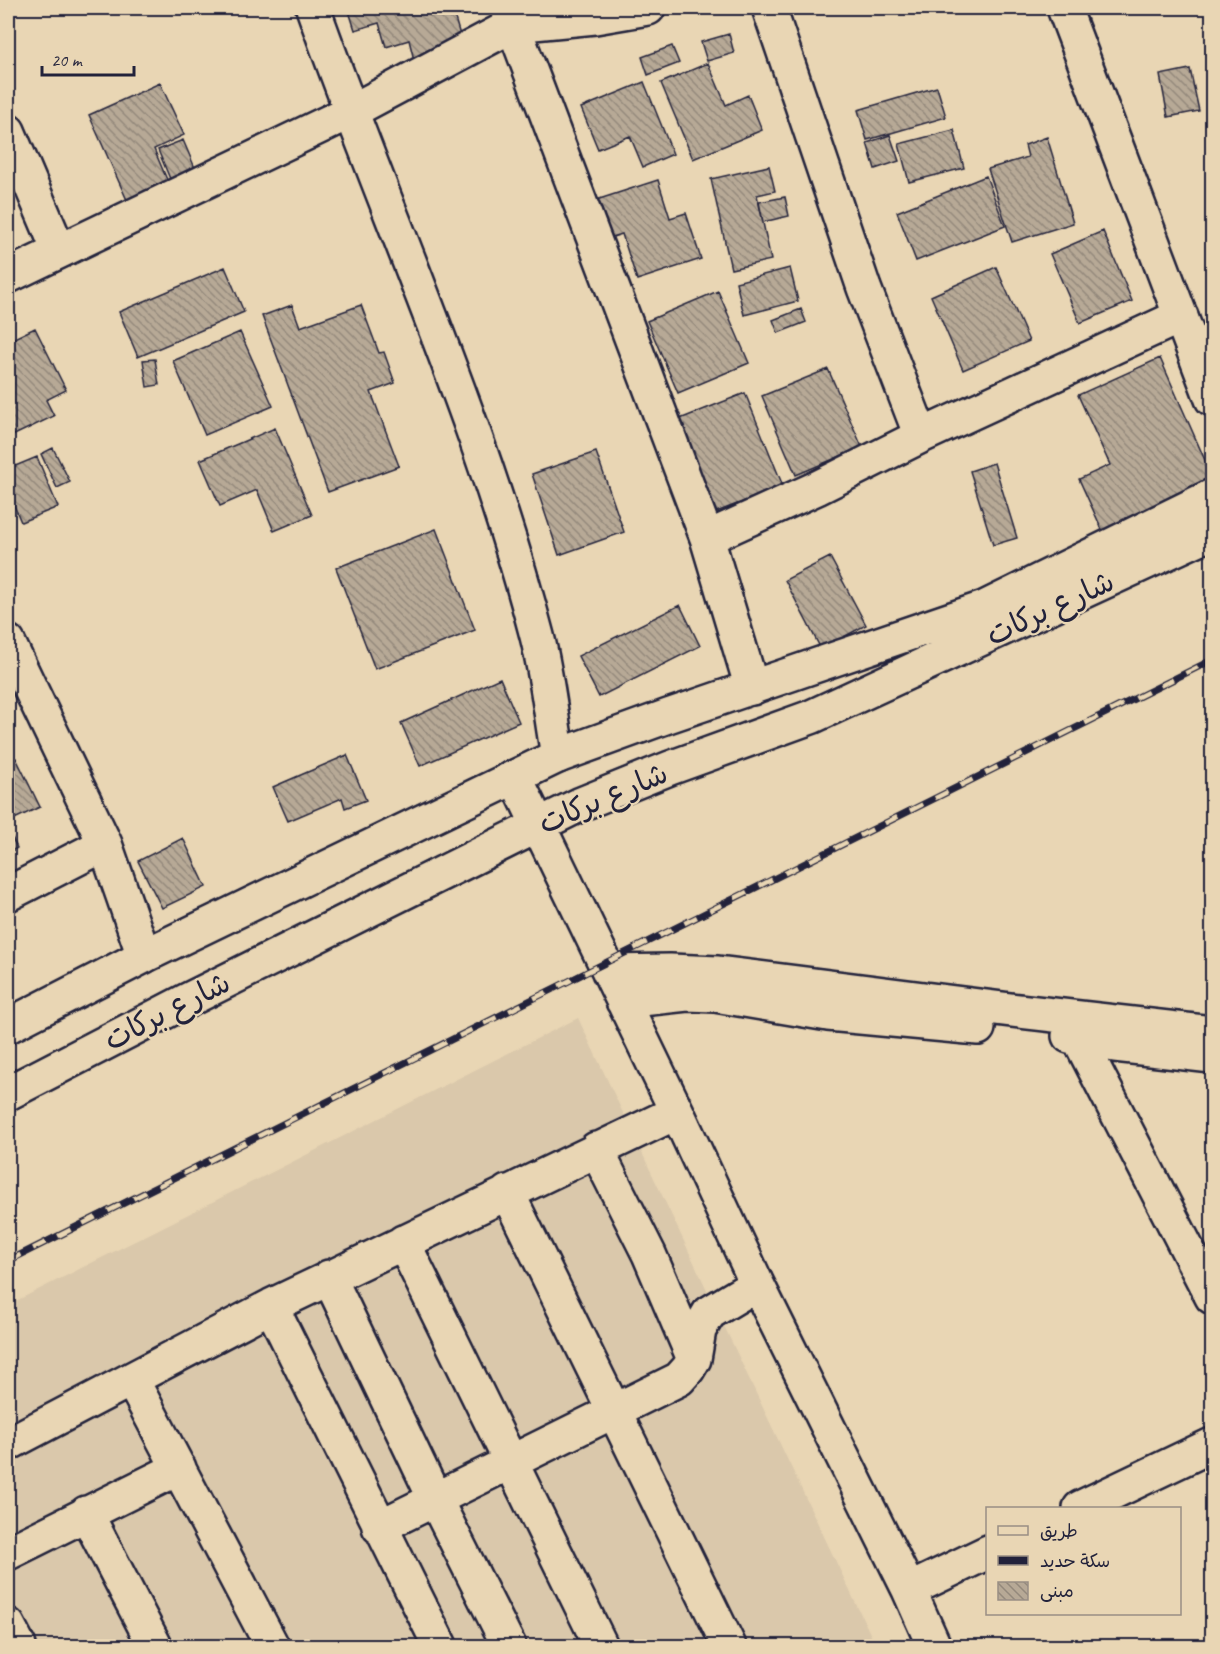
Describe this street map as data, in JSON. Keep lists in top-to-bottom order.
{
  "streets": {
    "street": ["شارع بركات"]
  },
  "legend": ["طريق", "سكة حديد", "مبنى"],
  "scale_bar": "20 m"
}
